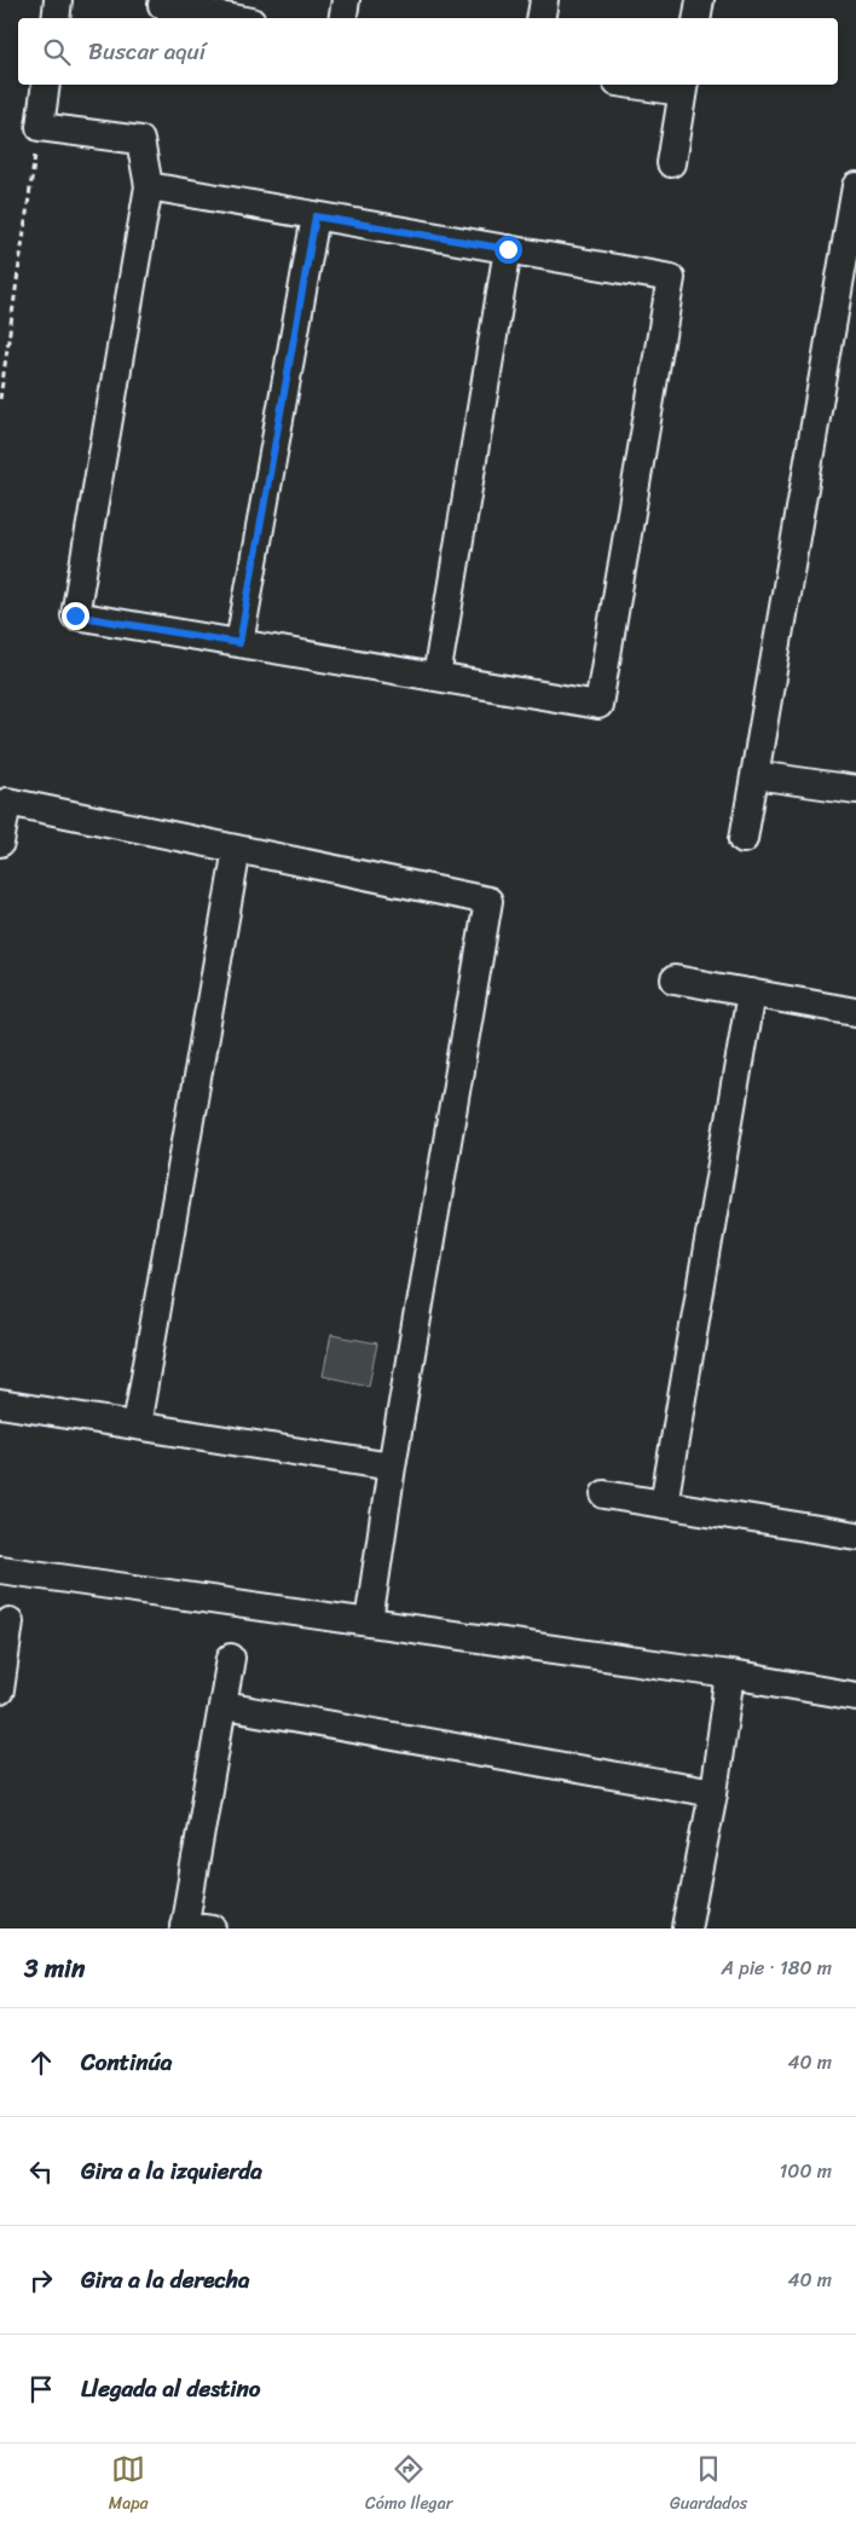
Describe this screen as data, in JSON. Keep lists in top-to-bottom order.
{
  "page": {
    "search": "Buscar aquí",
    "heading": ["3 min", "A pie · 180 m"],
    "list": [
      ["Continúa", "40 m"],
      ["Gira a la izquierda", "100 m"],
      ["Gira a la derecha", "40 m"],
      "Llegada al destino"
    ],
    "nav": ["Mapa", "Cómo llegar", "Guardados"]
  }
}
